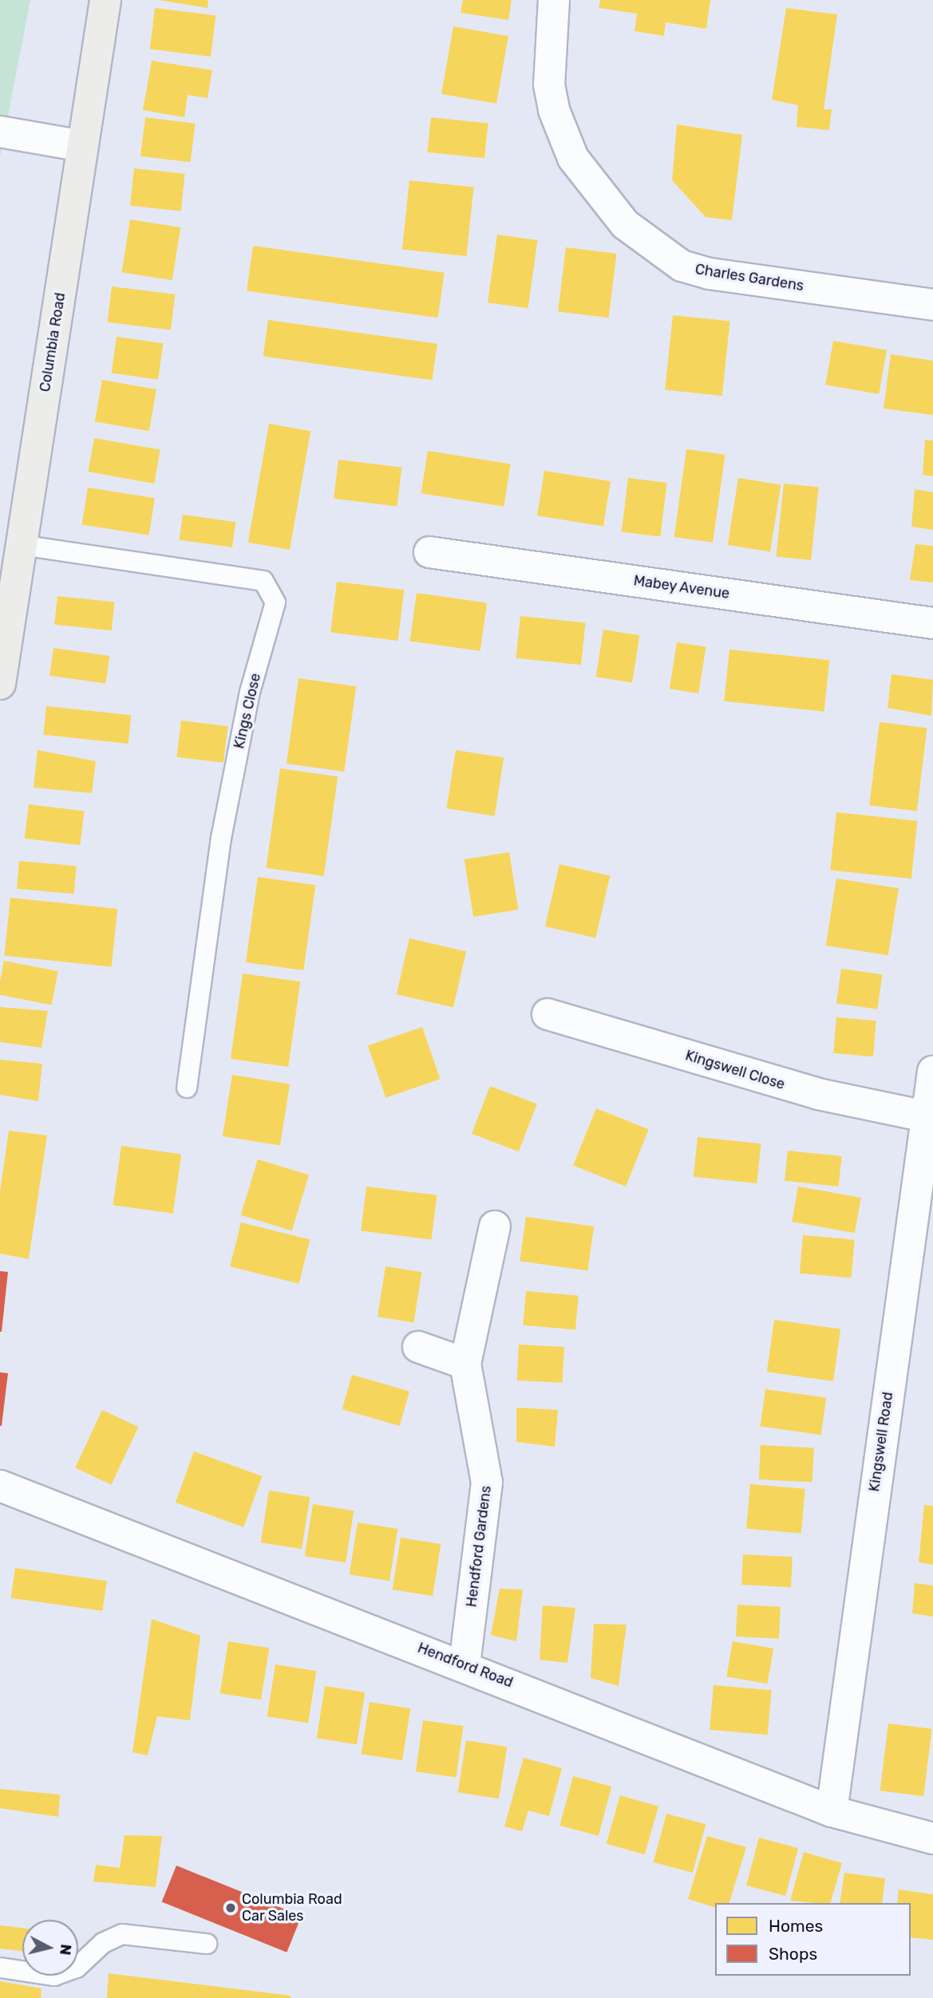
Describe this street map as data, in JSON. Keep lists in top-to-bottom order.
{
  "streets": {
    "street": [
      "Charles Gardens",
      "Columbia Road",
      "Mabey Avenue",
      "Kingswell Close",
      "Kingswell Road",
      "Hendford Gardens",
      "Hendford Road"
    ],
    "lane": ["Kings Close"]
  },
  "crossings": [
    ["Columbia Road", "Kings Close"],
    ["Kingswell Close", "Kingswell Road"],
    ["Kingswell Road", "Hendford Road"],
    ["Hendford Gardens", "Hendford Road"]
  ],
  "places": ["Columbia Road Car Sales"],
  "legend": ["Homes", "Shops"],
  "north": "right"
}
